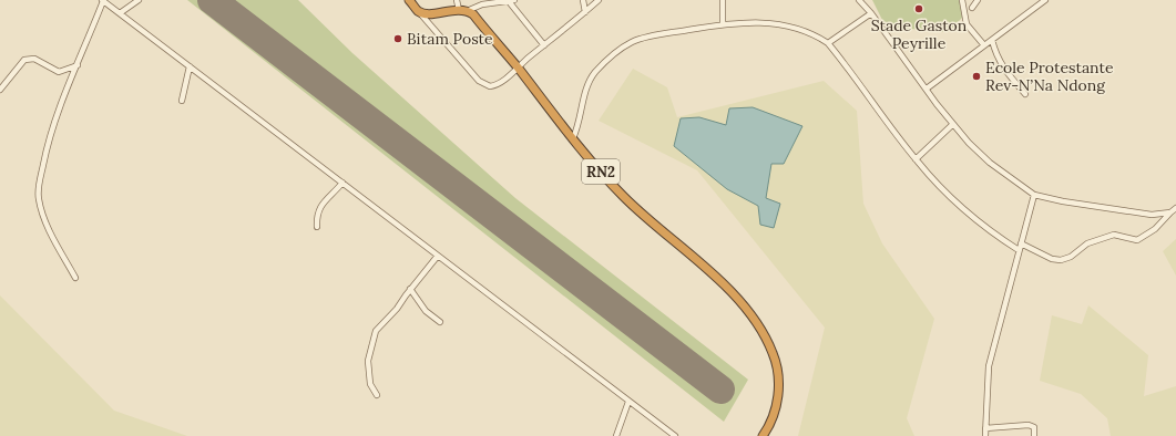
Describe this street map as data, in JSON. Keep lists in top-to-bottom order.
{
  "streets": {
    "highway": ["RN2"]
  },
  "places": ["Stade Gaston Peyrille", "Bitam Poste", "Ecole Protestante Rev-N’Na Ndong"]
}
